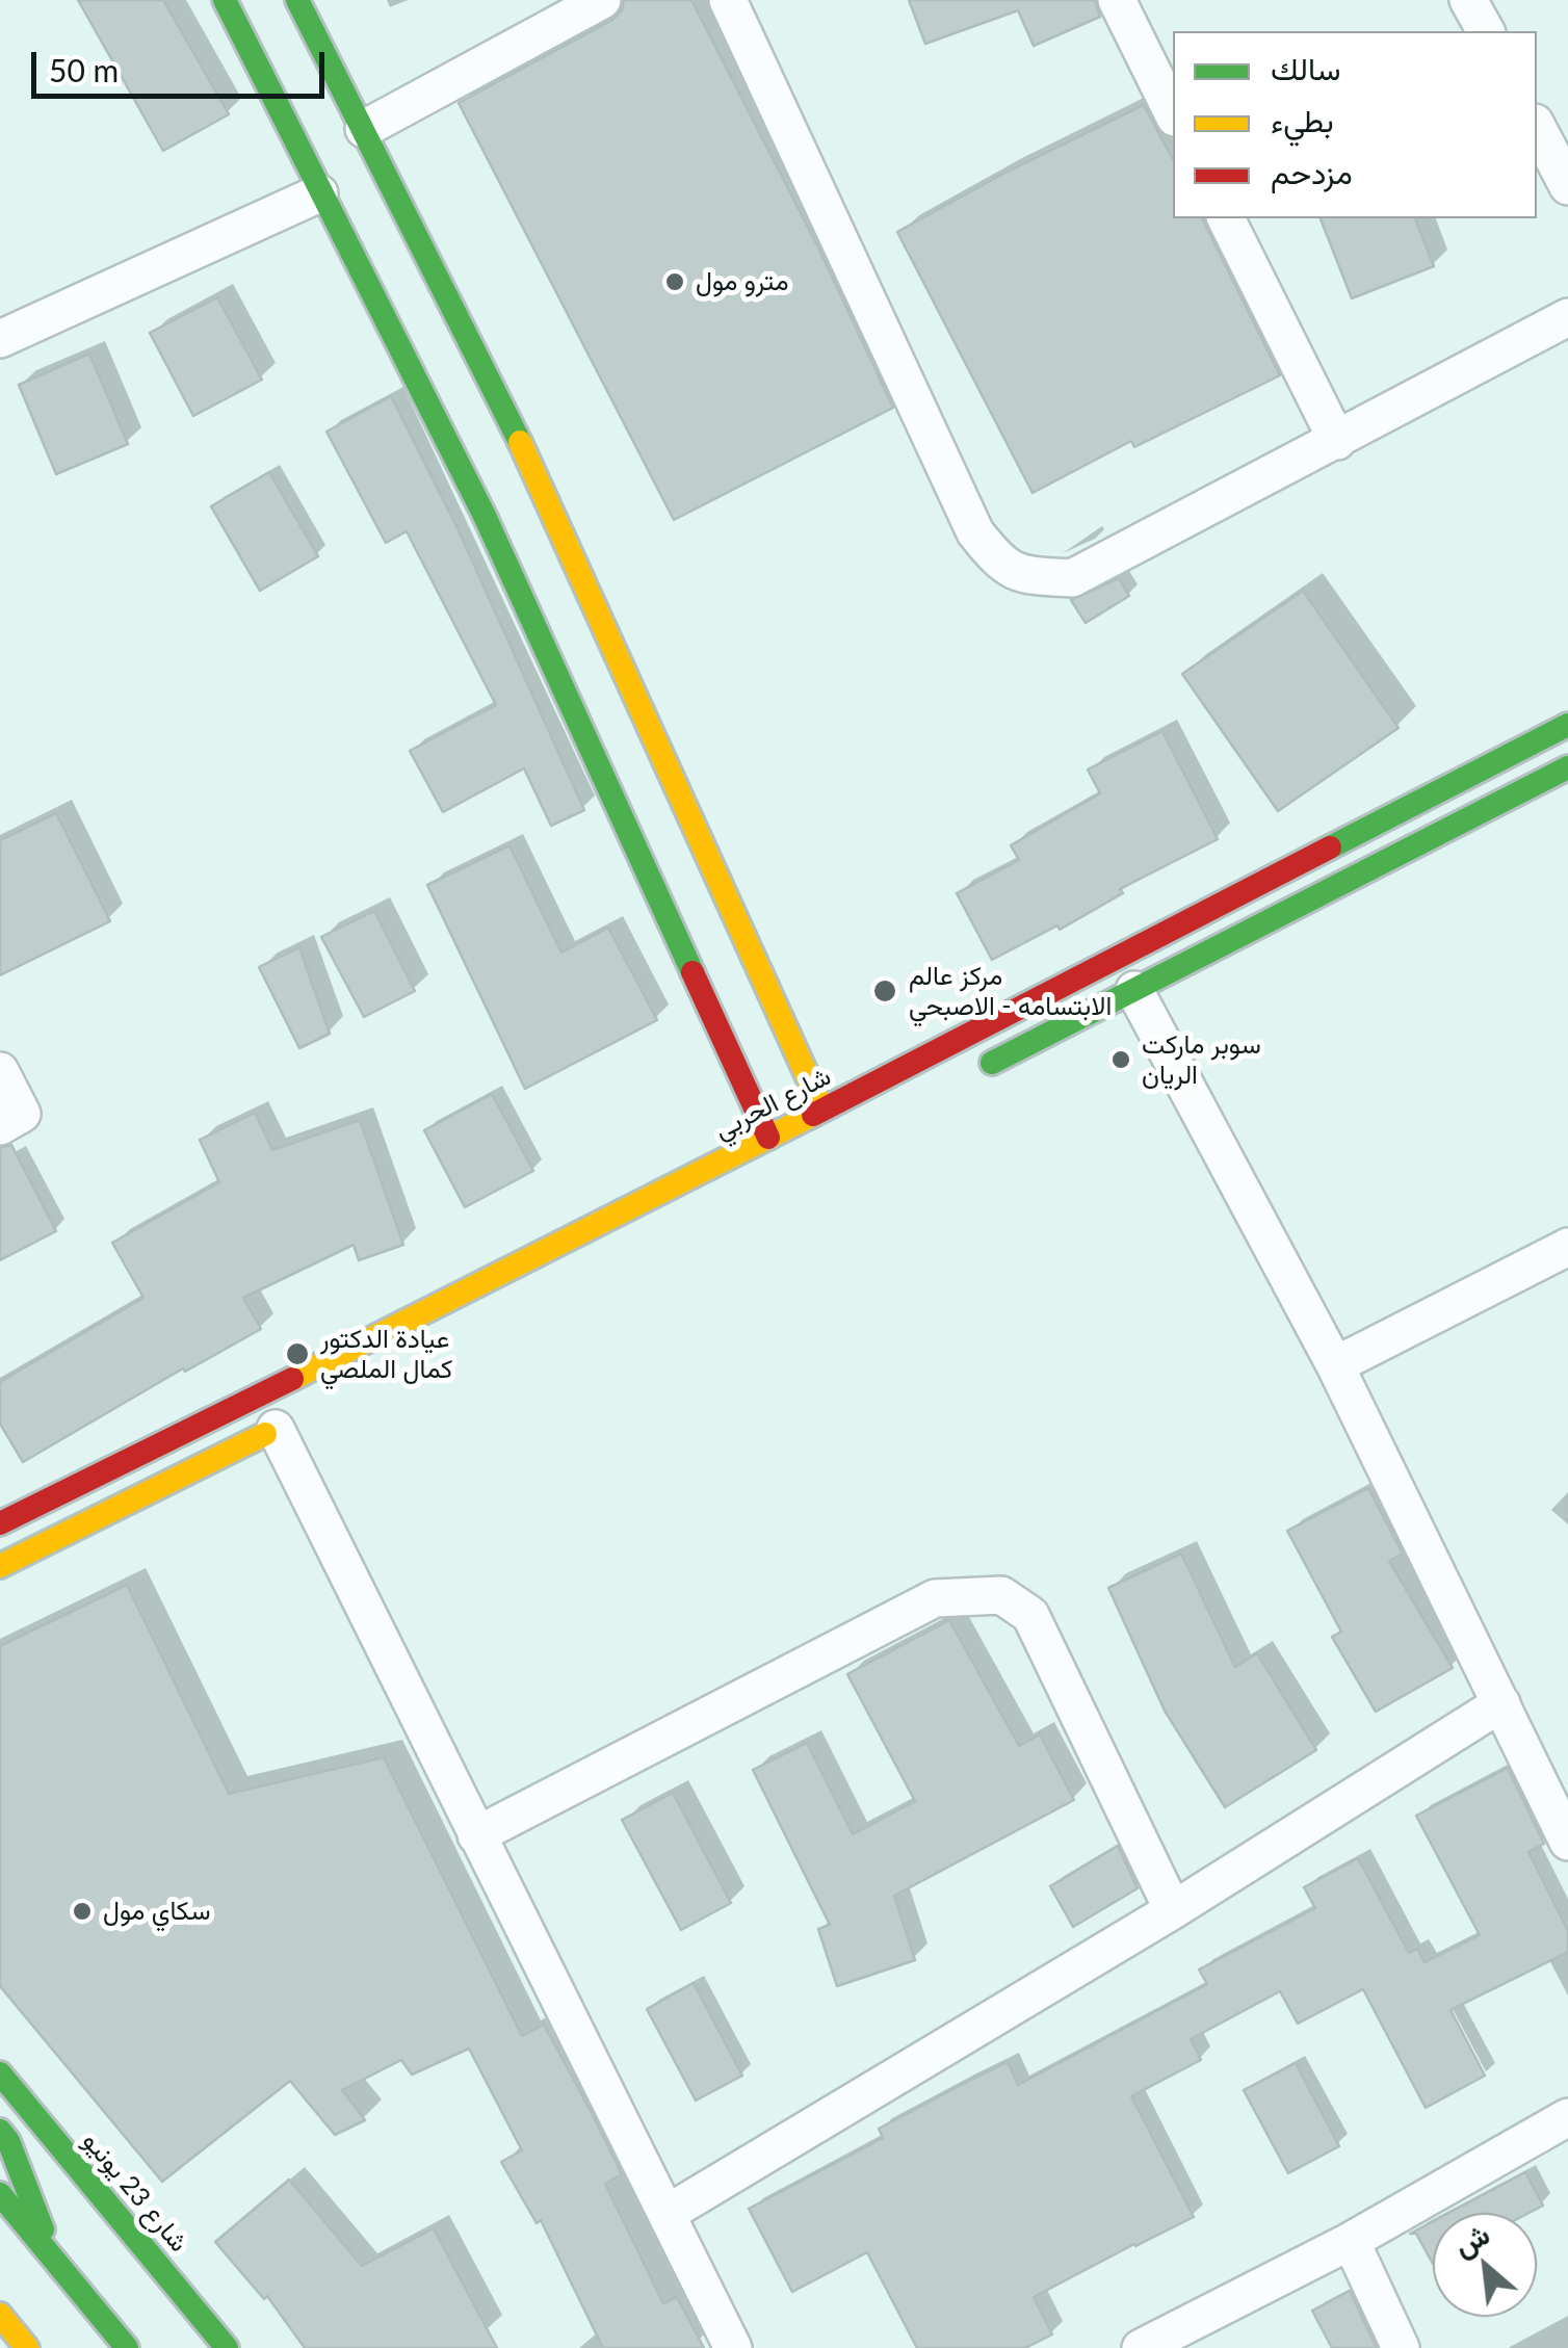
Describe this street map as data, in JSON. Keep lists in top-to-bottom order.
{
  "streets": {
    "street": ["شارع الحربي", "شارع 23 يونيو"]
  },
  "places": [
    "مترو مول",
    "مركز عالم الابتسامه - الاصبحي",
    "سوبر ماركت الريان",
    "عيادة الدكتور كمال الملصي",
    "سكاي مول"
  ],
  "legend": ["سالك", "بطيء", "مزدحم"],
  "scale_bar": "50 m",
  "north": "top left"
}
